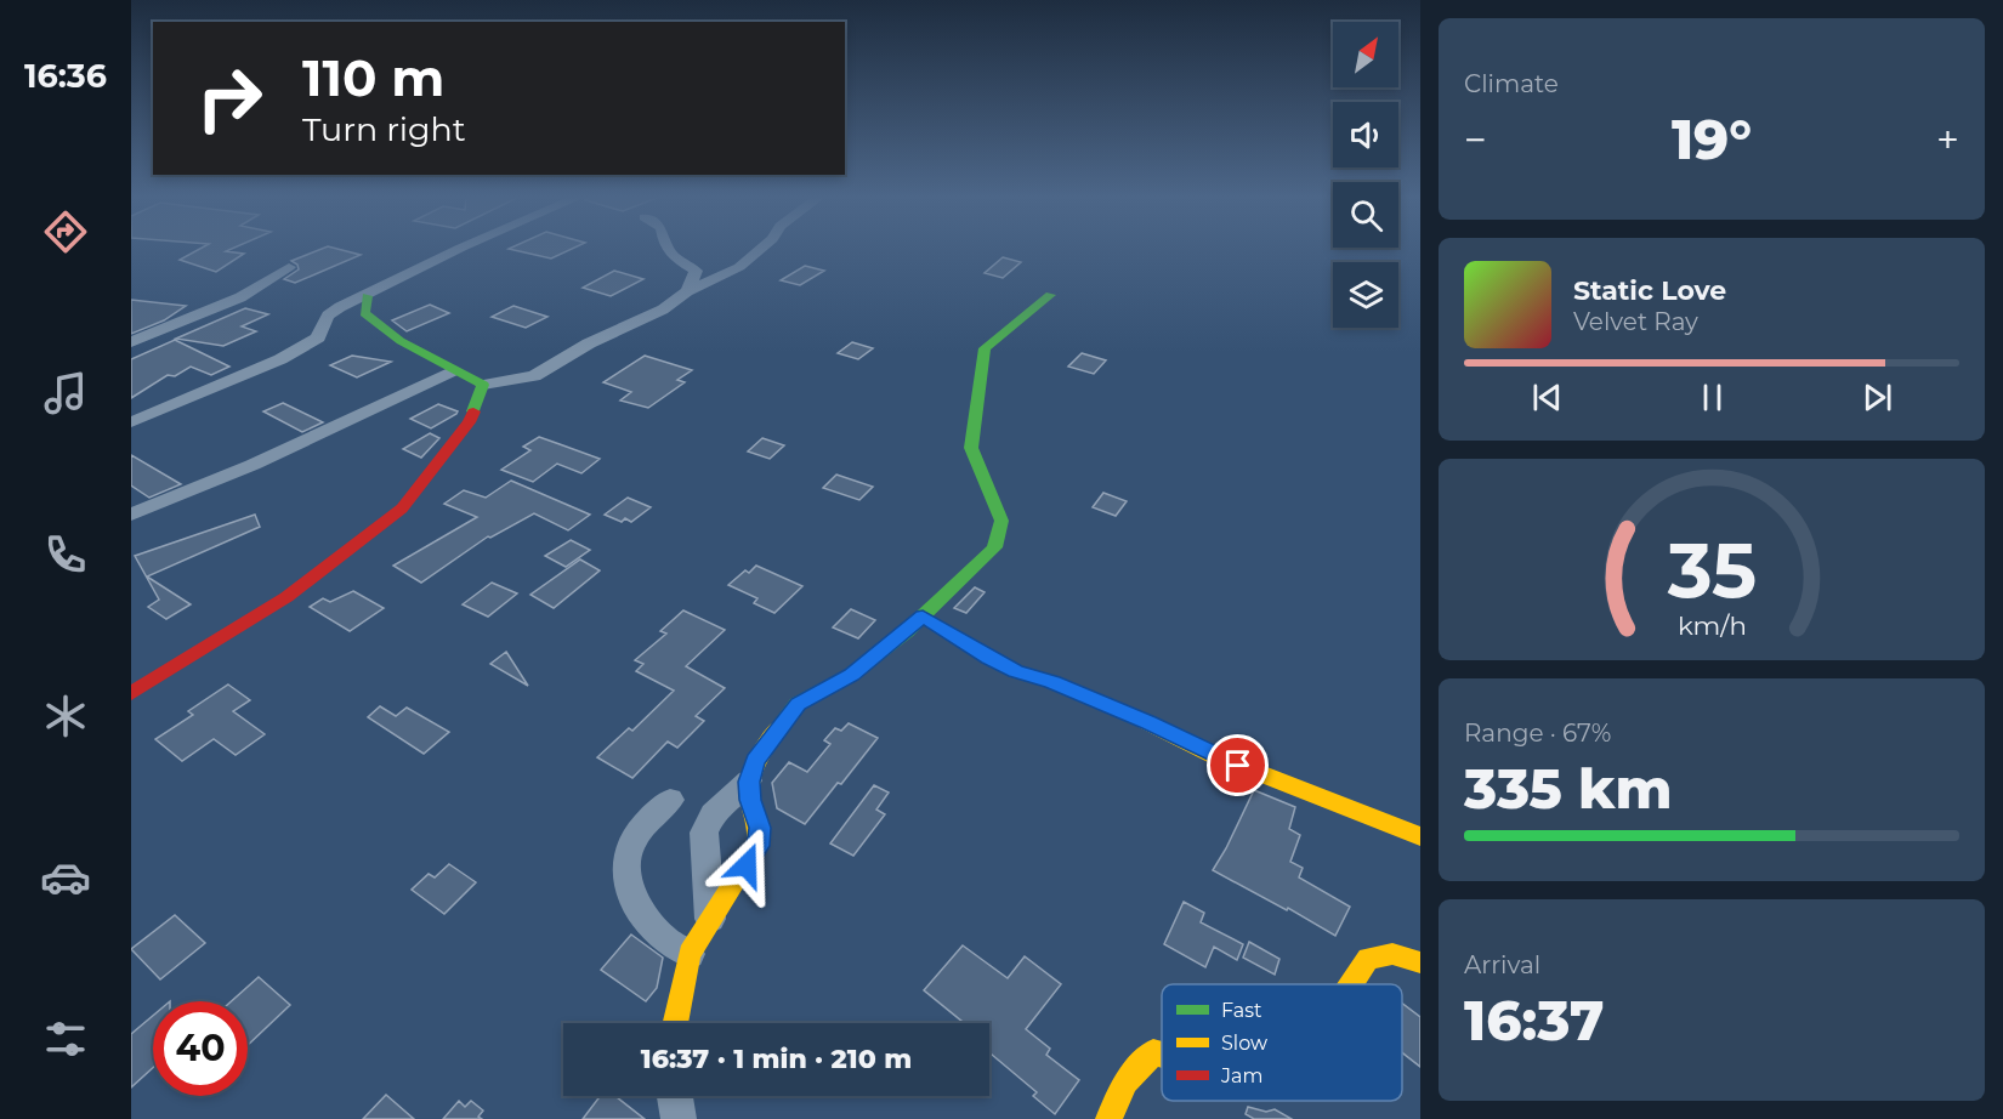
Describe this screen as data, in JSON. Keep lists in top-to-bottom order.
{
  "legend": ["Fast", "Slow", "Jam"],
  "north": "top right",
  "page": {
    "tabs": "16:36",
    "tile": [
      "Climate",
      ["Range · 67%", "335 km"],
      ["Arrival", "16:37"]
    ],
    "turn": ["110 m", "Turn right"],
    "heat": ["−", "19°", "+"],
    "song": ["Static Love", "Velvet Ray"],
    "limit": "40",
    "trip": "16:37 · 1 min · 210 m",
    "gauge": ["35", "km/h"]
  }
}
